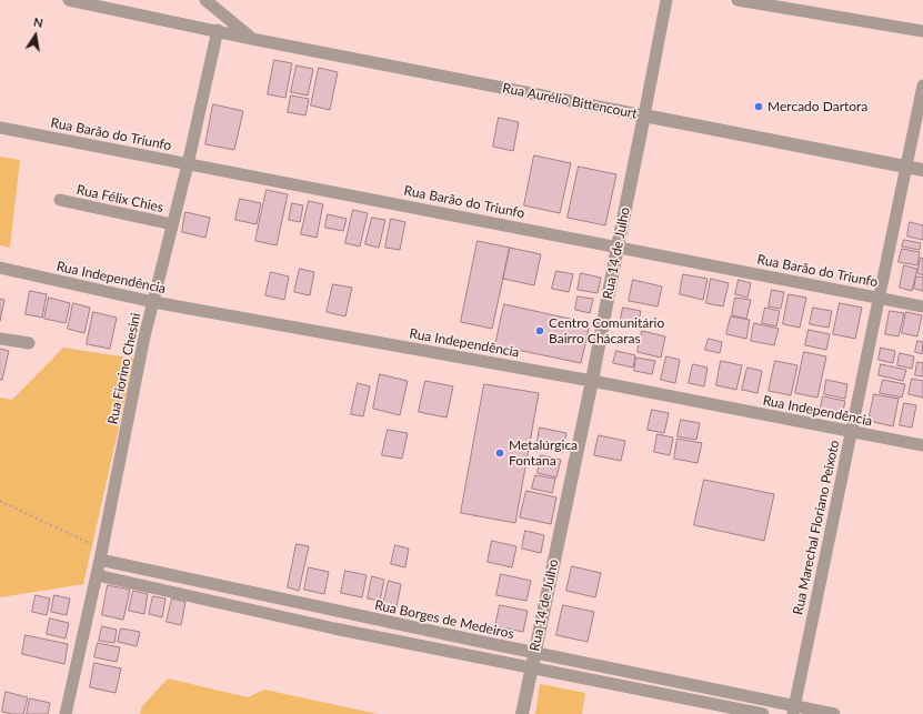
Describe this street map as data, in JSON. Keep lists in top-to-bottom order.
{
  "streets": {
    "street": [
      "Rua Aurélio Bittencourt",
      "Rua Barão do Triunfo",
      "Rua Félix Chies",
      "Rua 14 de Julho",
      "Rua Independência",
      "Rua Fiorino Chesini",
      "Rua Marechal Floriano Peixoto",
      "Rua Borges de Medeiros"
    ]
  },
  "crossings": [
    ["Rua Aurélio Bittencourt", "Rua 14 de Julho"],
    ["Rua Aurélio Bittencourt", "Rua Fiorino Chesini"],
    ["Rua Aurélio Bittencourt", "Rua Marechal Floriano Peixoto"],
    ["Rua Barão do Triunfo", "Rua 14 de Julho"],
    ["Rua Barão do Triunfo", "Rua Fiorino Chesini"],
    ["Rua Barão do Triunfo", "Rua Marechal Floriano Peixoto"],
    ["Rua Félix Chies", "Rua Fiorino Chesini"],
    ["Rua 14 de Julho", "Rua Independência"],
    ["Rua 14 de Julho", "Rua Borges de Medeiros"],
    ["Rua Independência", "Rua Fiorino Chesini"],
    ["Rua Independência", "Rua Marechal Floriano Peixoto"],
    ["Rua Fiorino Chesini", "Rua Borges de Medeiros"],
    ["Rua Marechal Floriano Peixoto", "Rua Borges de Medeiros"]
  ],
  "places": ["Mercado Dartora", "Centro Comunitário Bairro Chácaras", "Metalúrgica Fontana"],
  "north": "top"
}
